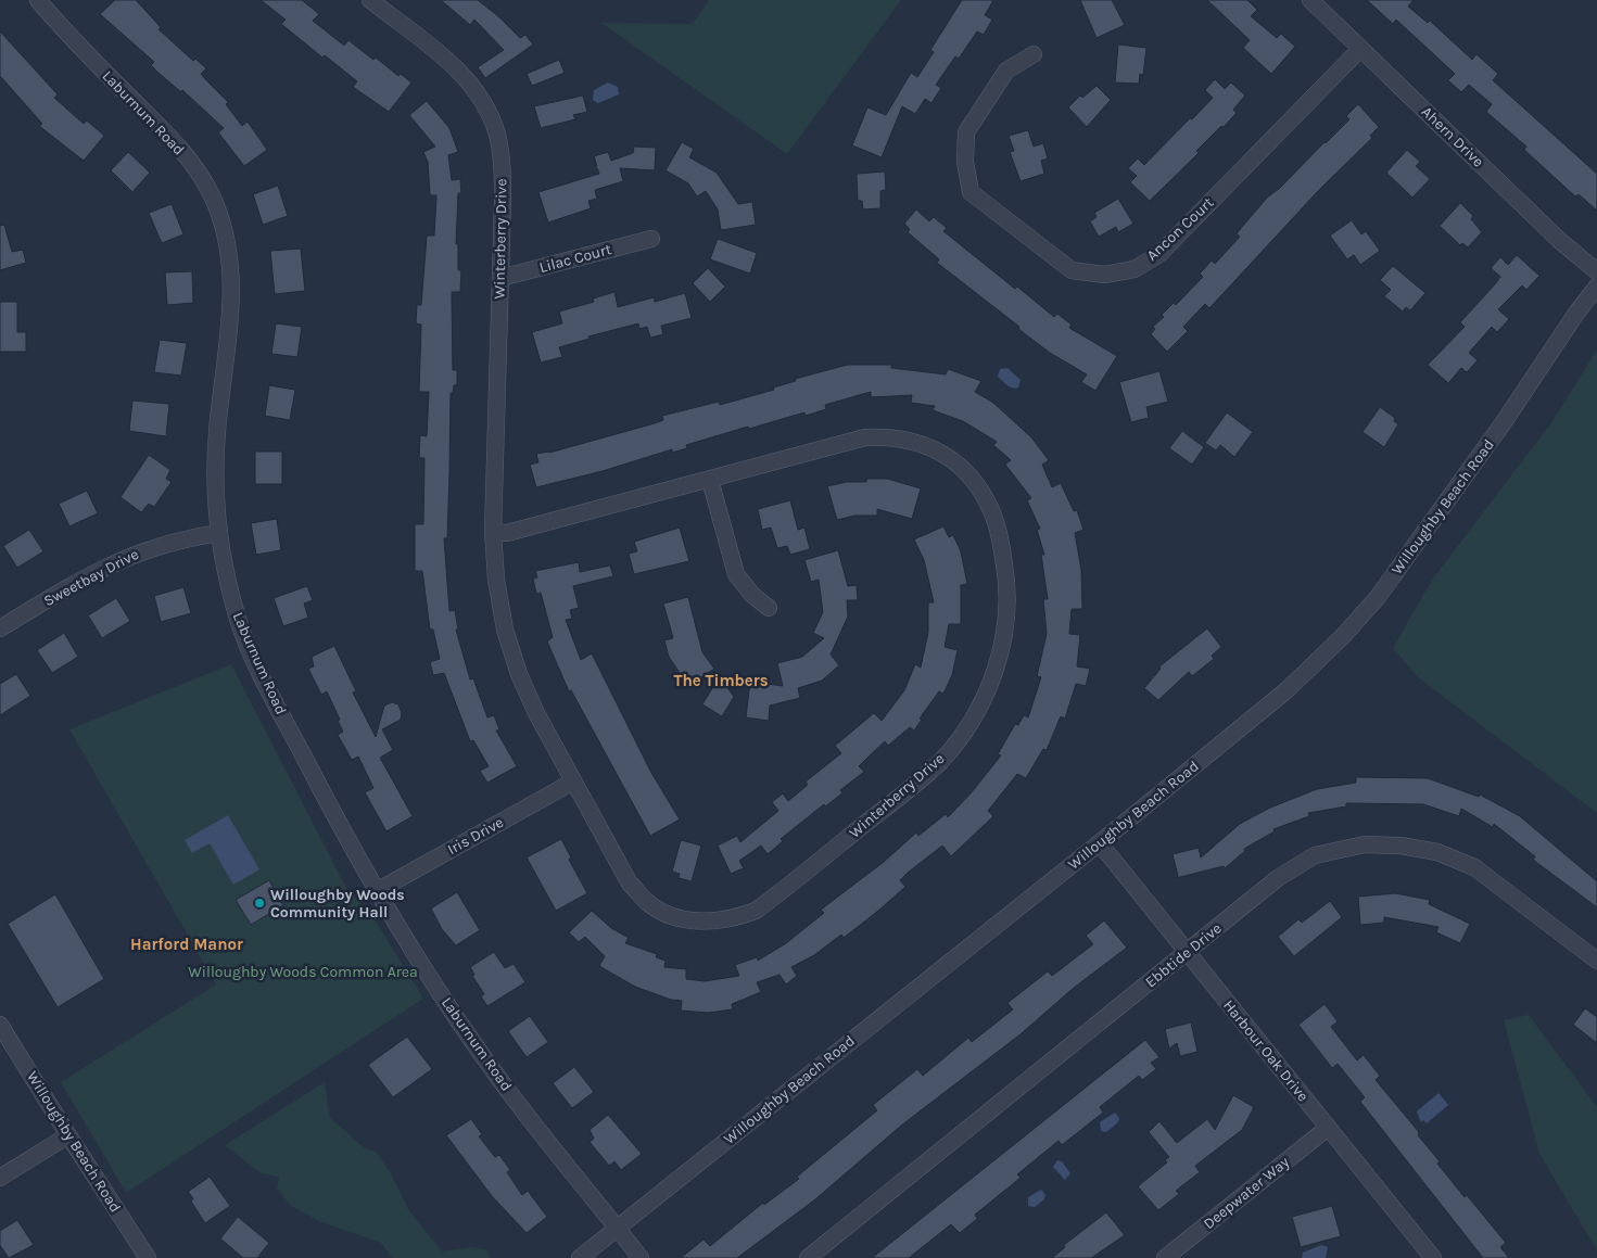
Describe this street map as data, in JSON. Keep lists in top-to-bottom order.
{
  "streets": {
    "street": [
      "Laburnum Road",
      "Ahern Drive",
      "Ancon Court",
      "Winterberry Drive",
      "Lilac Court",
      "Willoughby Beach Road",
      "Sweetbay Drive",
      "Iris Drive",
      "Ebbtide Drive",
      "Harbour Oak Drive",
      "Deepwater Way"
    ]
  },
  "crossings": [
    ["Laburnum Road", "Willoughby Beach Road"],
    ["Laburnum Road", "Sweetbay Drive"],
    ["Laburnum Road", "Iris Drive"],
    ["Ahern Drive", "Ancon Court"],
    ["Winterberry Drive", "Lilac Court"],
    ["Winterberry Drive", "Iris Drive"],
    ["Willoughby Beach Road", "Harbour Oak Drive"],
    ["Ebbtide Drive", "Harbour Oak Drive"],
    ["Harbour Oak Drive", "Deepwater Way"]
  ],
  "districts": ["The Timbers", "Harford Manor"],
  "parks": ["Willoughby Woods Common Area"],
  "places": ["Willoughby Woods Community Hall"]
}
